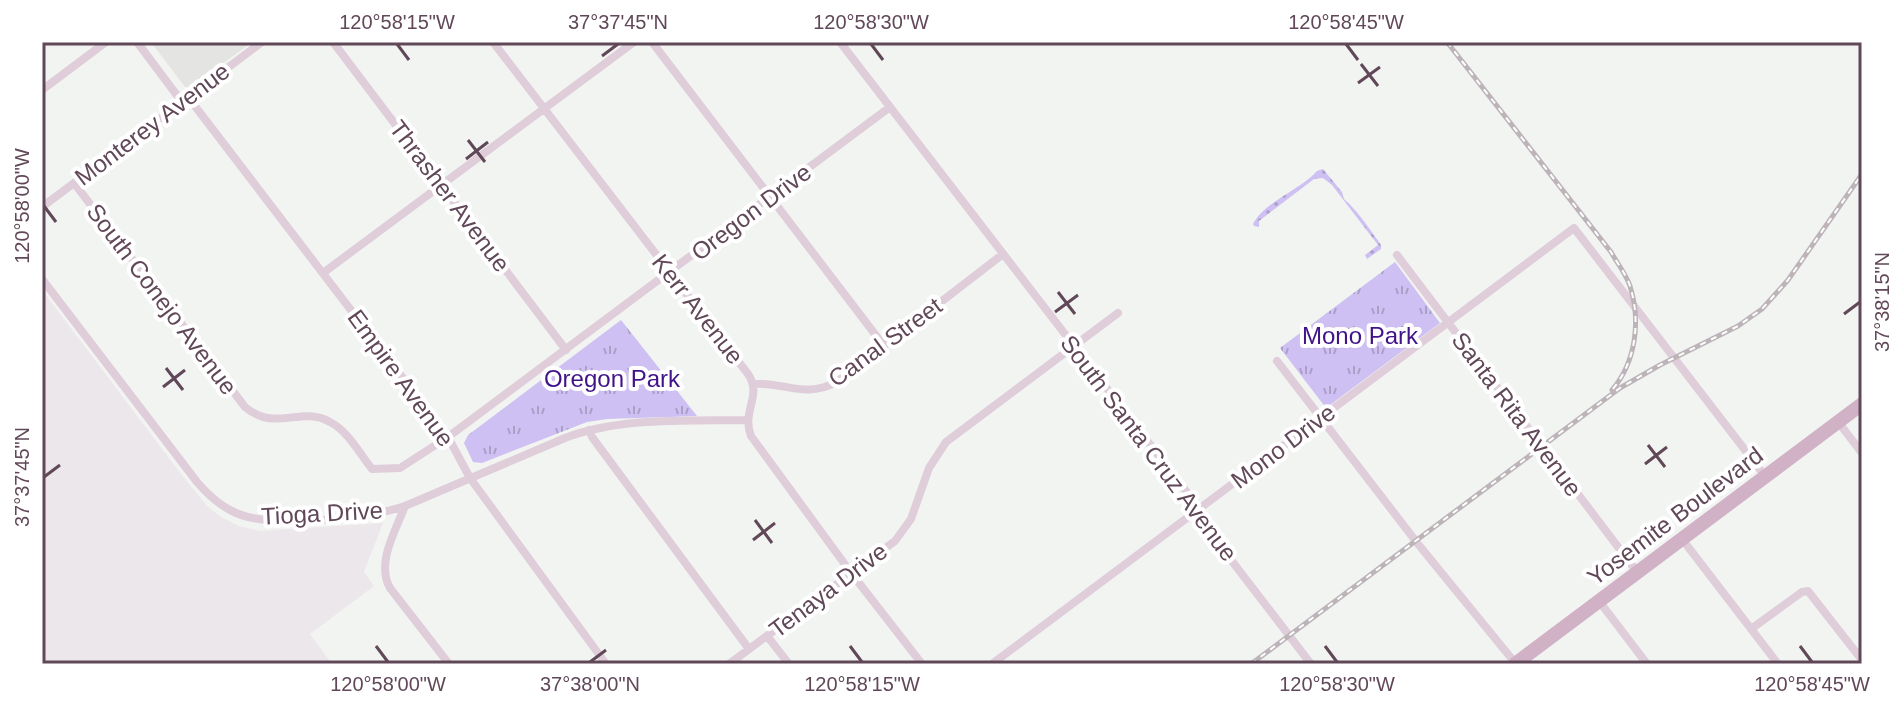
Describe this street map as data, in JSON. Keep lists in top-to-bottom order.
{
  "streets": {
    "main road": ["Yosemite Boulevard"],
    "street": [
      "Monterey Avenue",
      "Thrasher Avenue",
      "Oregon Drive",
      "South Conejo Avenue",
      "Kerr Avenue",
      "Canal Street",
      "Empire Avenue",
      "Santa Rita Avenue",
      "Mono Drive",
      "South Santa Cruz Avenue",
      "Tioga Drive",
      "Tenaya Drive"
    ]
  },
  "crossings": [
    ["Monterey Avenue", "South Conejo Avenue"],
    ["Monterey Avenue", "Empire Avenue"],
    ["Thrasher Avenue", "Oregon Drive"],
    ["Oregon Drive", "South Conejo Avenue"],
    ["Oregon Drive", "Kerr Avenue"],
    ["Oregon Drive", "Empire Avenue"],
    ["Oregon Drive", "South Santa Cruz Avenue"],
    ["Kerr Avenue", "Canal Street"],
    ["Kerr Avenue", "Tioga Drive"],
    ["Canal Street", "South Santa Cruz Avenue"],
    ["Empire Avenue", "Tioga Drive"],
    ["Santa Rita Avenue", "Mono Drive"],
    ["Santa Rita Avenue", "Yosemite Boulevard"],
    ["Mono Drive", "South Santa Cruz Avenue"],
    ["Mono Drive", "Yosemite Boulevard"],
    ["South Santa Cruz Avenue", "Tenaya Drive"]
  ],
  "parks": ["Mono Park", "Oregon Park"],
  "coordinates": [
    "120°58'15\"W",
    "37°37'45\"N",
    "120°58'30\"W",
    "120°58'45\"W",
    "120°58'00\"W",
    "37°38'15\"N",
    "37°38'00\"N"
  ]
}
